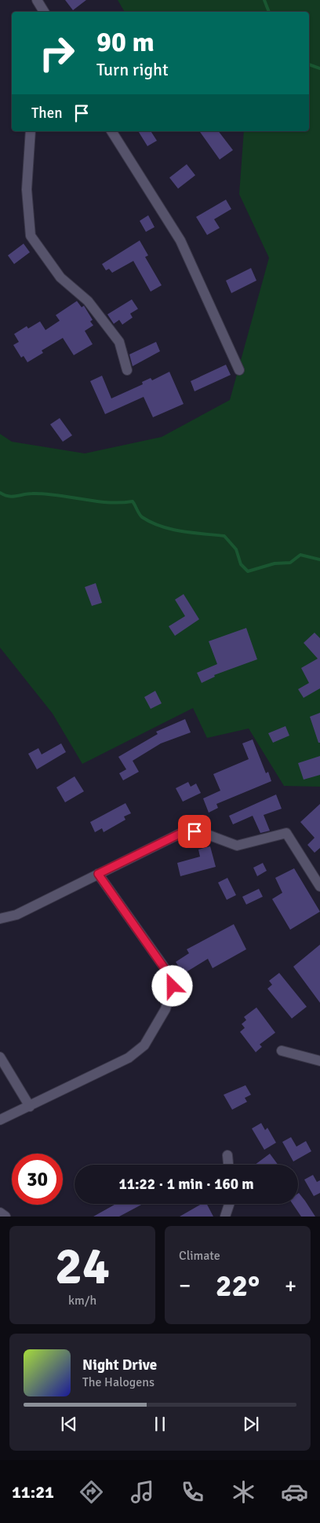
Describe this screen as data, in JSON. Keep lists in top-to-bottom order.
{
  "page": {
    "turn": ["90 m", "Turn right"],
    "then": "Then",
    "limit": "30",
    "trip": "11:22 · 1 min · 160 m",
    "tile": [
      ["24", "km/h"],
      "Climate"
    ],
    "heat": ["−", "22°", "+"],
    "song": ["Night Drive", "The Halogens"],
    "tabs": "11:21"
  }
}
